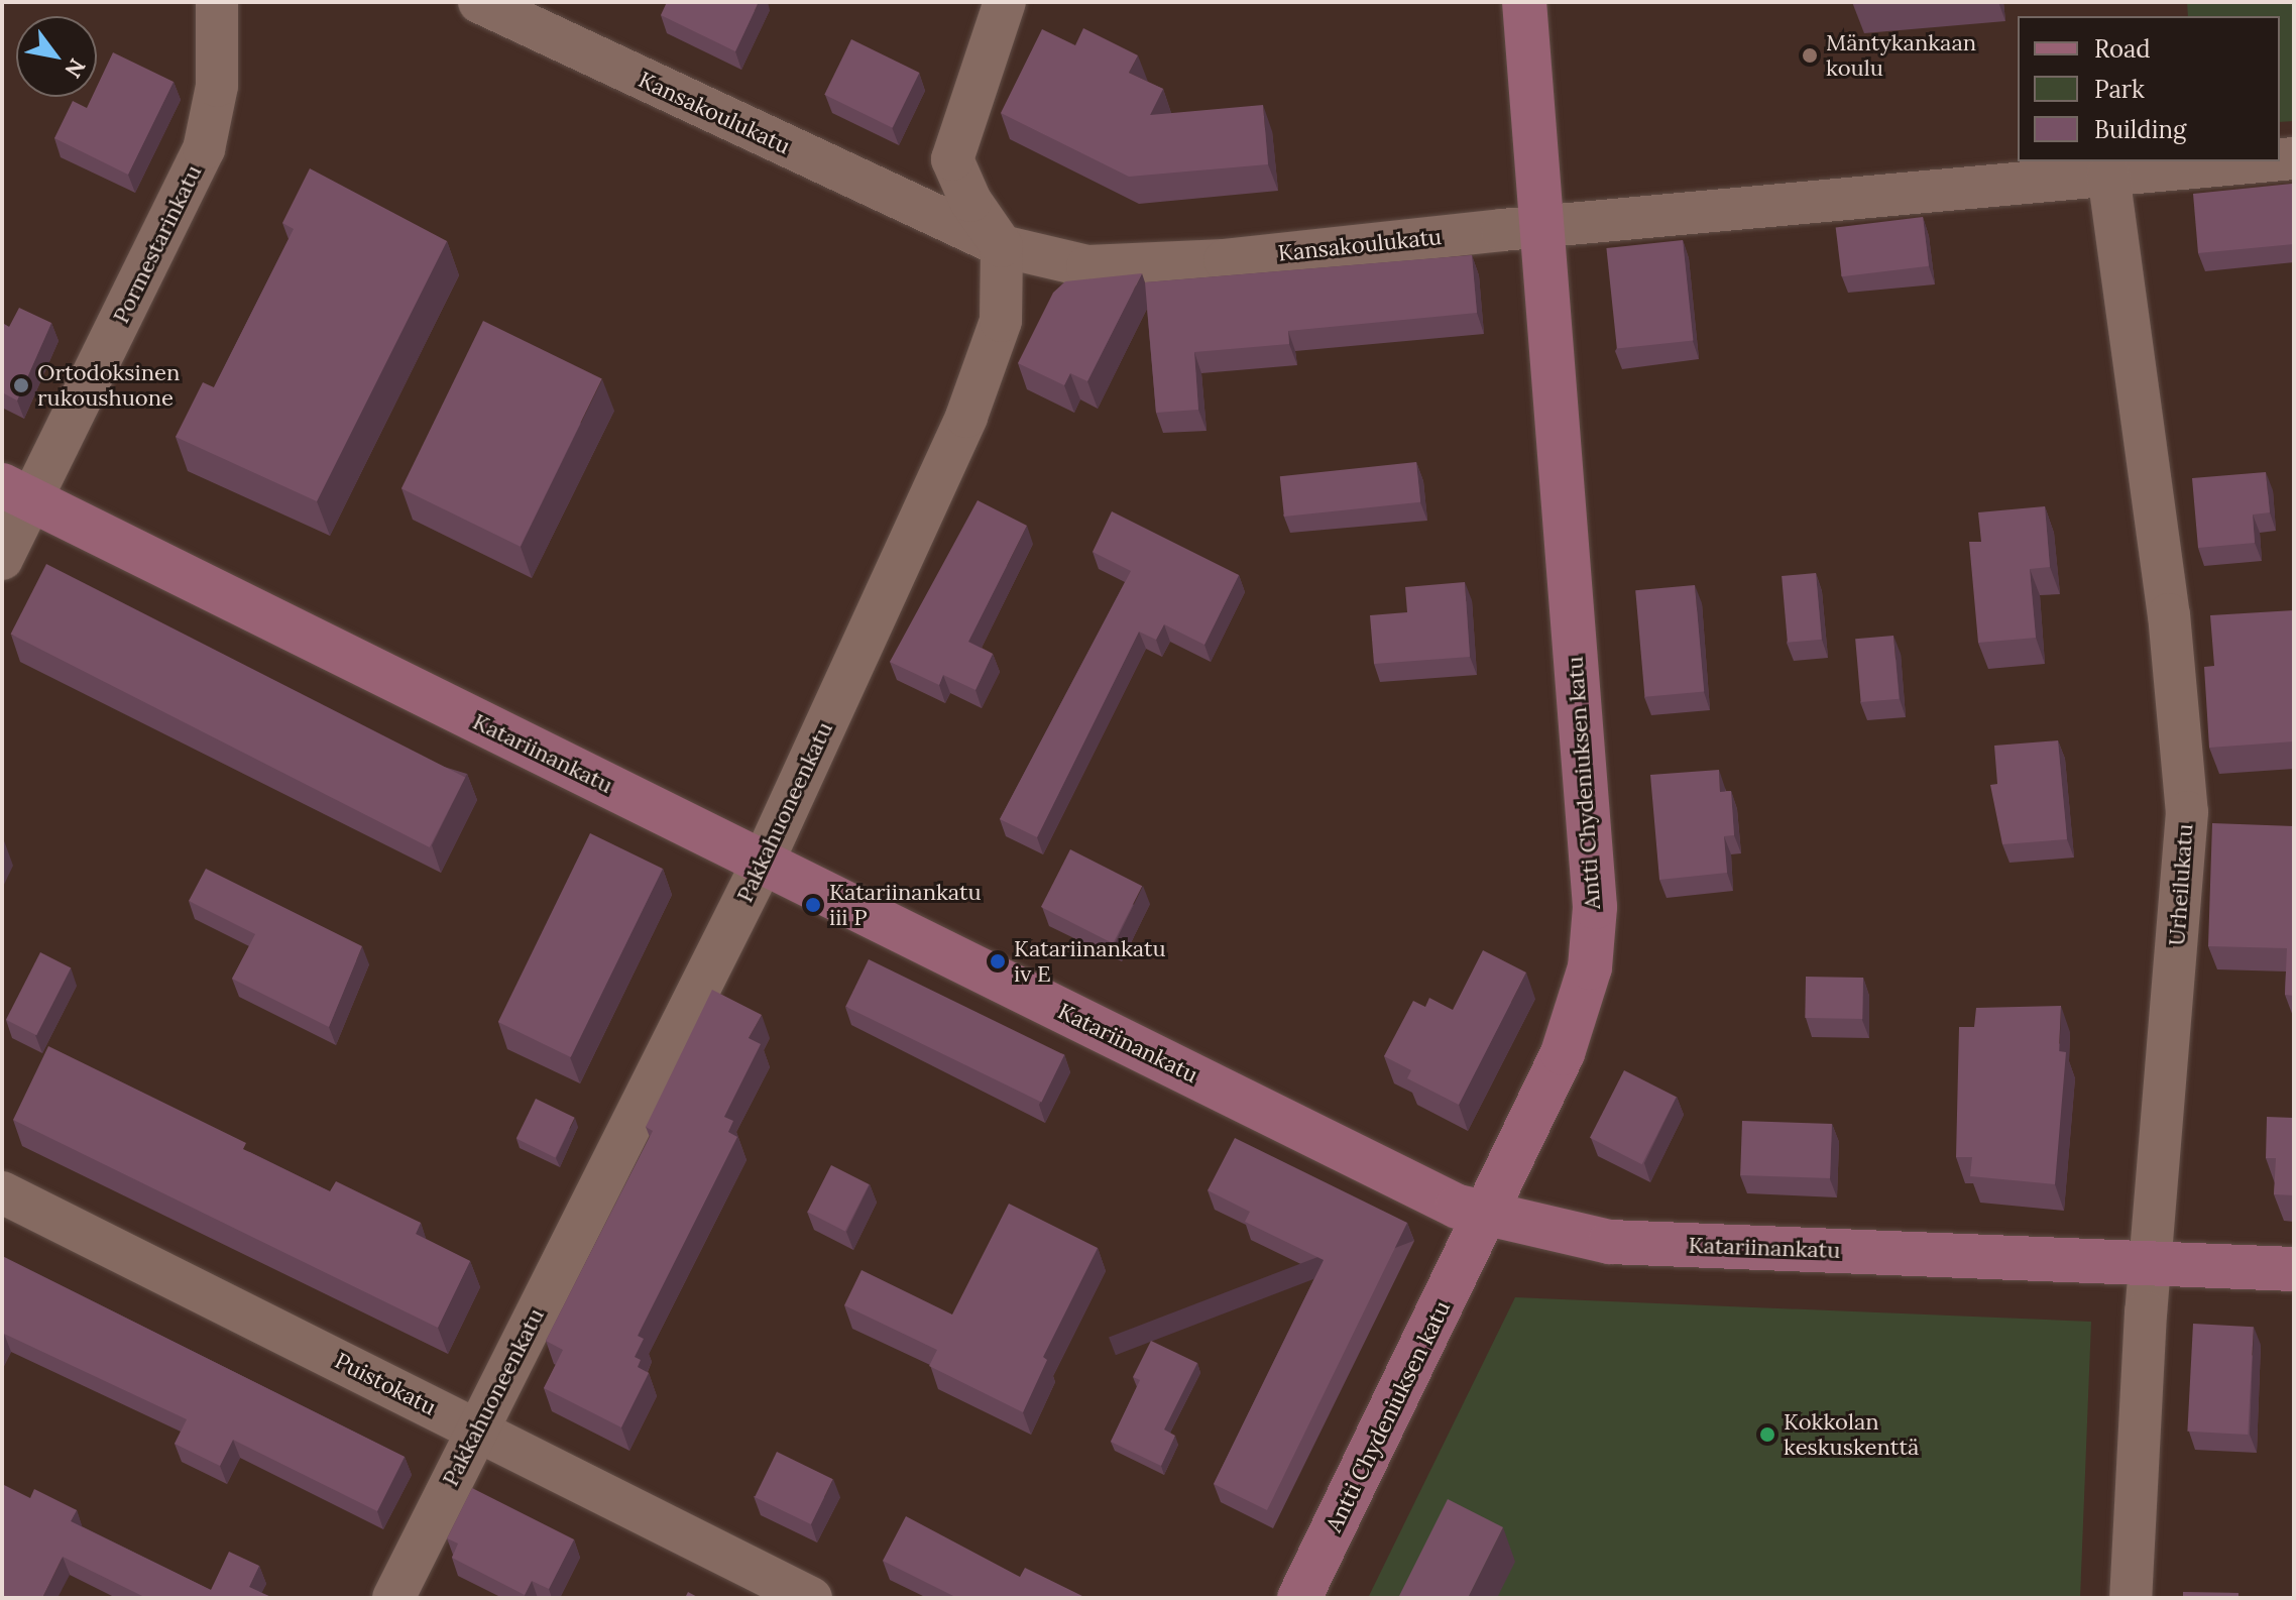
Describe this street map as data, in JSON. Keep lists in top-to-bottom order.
{
  "streets": {
    "street": [
      "Kansakoulukatu",
      "Pormestarinkatu",
      "Katariinankatu",
      "Antti Chydeniuksen katu",
      "Pakkahuoneenkatu",
      "Urheilukatu",
      "Puistokatu"
    ]
  },
  "crossings": [
    ["Kansakoulukatu", "Antti Chydeniuksen katu"],
    ["Kansakoulukatu", "Pakkahuoneenkatu"],
    ["Kansakoulukatu", "Urheilukatu"],
    ["Pormestarinkatu", "Katariinankatu"],
    ["Katariinankatu", "Antti Chydeniuksen katu"],
    ["Katariinankatu", "Pakkahuoneenkatu"],
    ["Katariinankatu", "Urheilukatu"],
    ["Pakkahuoneenkatu", "Puistokatu"]
  ],
  "places": [
    "Mäntykankaan koulu",
    "Ortodoksinen rukoushuone",
    "Katariinankatu iii P",
    "Katariinankatu iv E",
    "Kokkolan keskuskenttä"
  ],
  "legend": ["Road", "Park", "Building"],
  "north": "bottom right"
}
